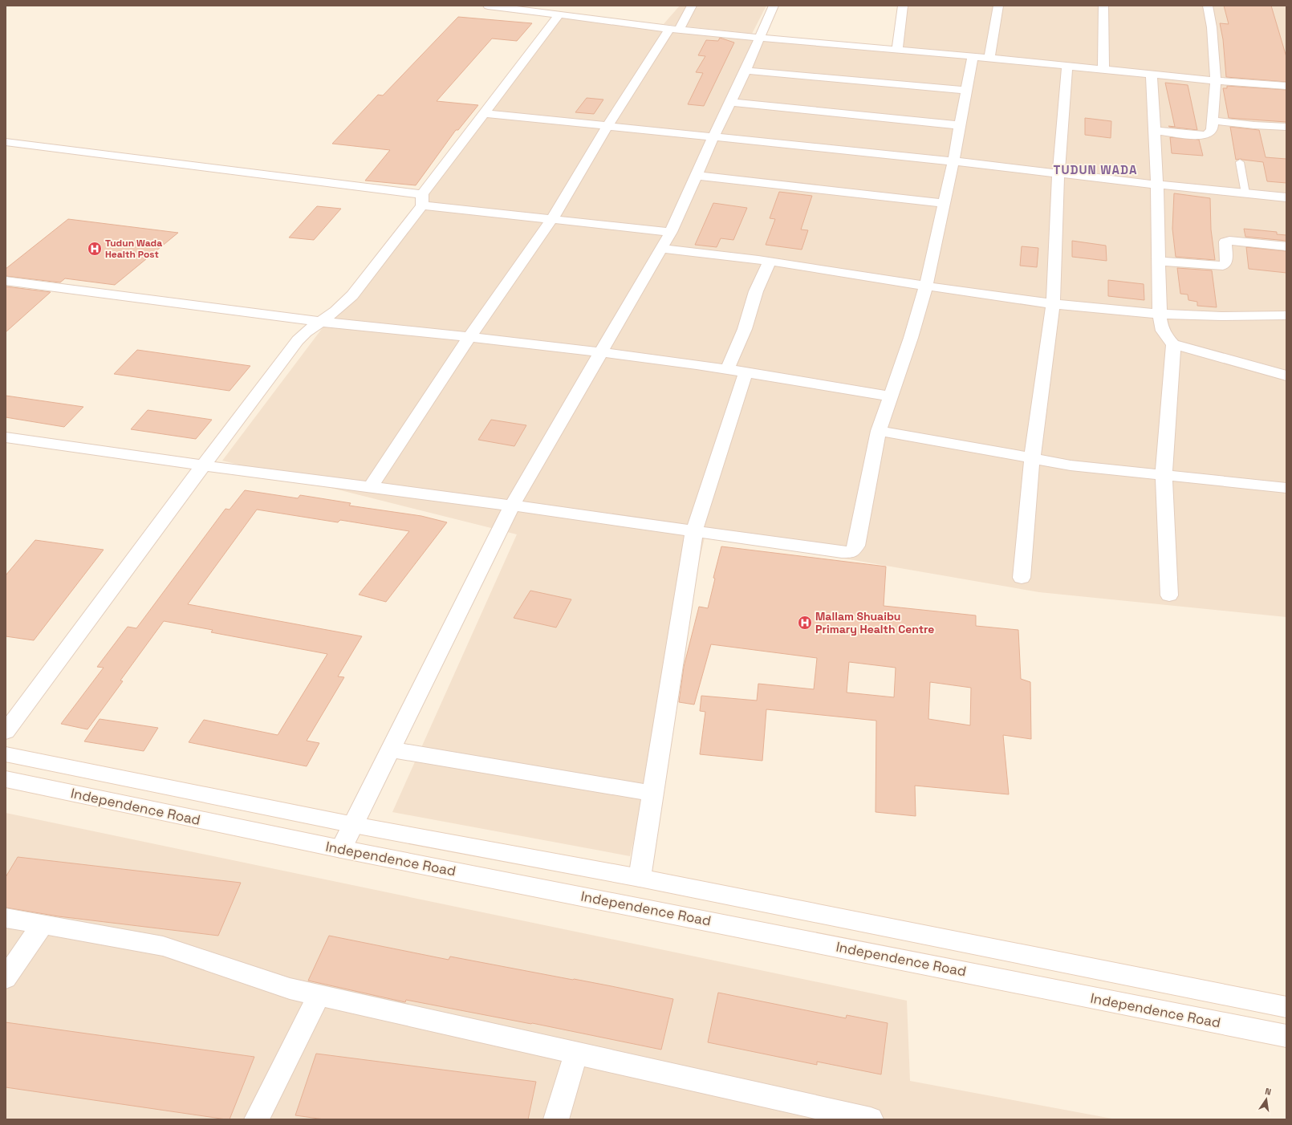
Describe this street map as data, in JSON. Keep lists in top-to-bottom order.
{
  "streets": {
    "street": ["Independence Road"]
  },
  "districts": ["TUDUN WADA"],
  "places": {
    "hospital": ["Tudun Wada Health Post", "Mallam Shuaibu Primary Health Centre"]
  },
  "north": "top"
}
